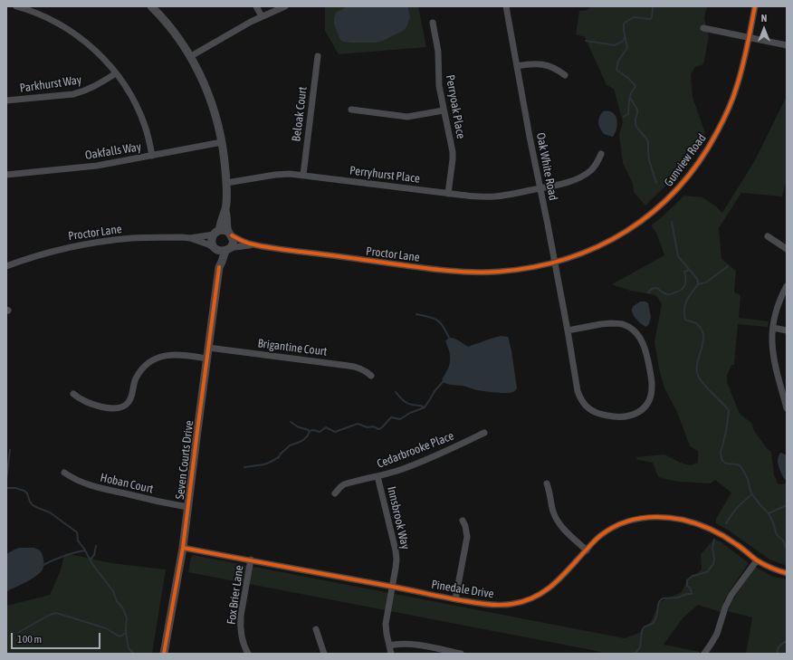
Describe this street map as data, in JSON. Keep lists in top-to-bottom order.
{
  "streets": {
    "street": [
      "Parkhurst Way",
      "Perryoak Place",
      "Beloak Court",
      "Oakfalls Way",
      "Gunview Road",
      "Oak White Road",
      "Perryhurst Place",
      "Proctor Lane",
      "Brigantine Court",
      "Cedarbrooke Place",
      "Seven Courts Drive",
      "Hoban Court",
      "Innsbrook Way",
      "Pinedale Drive",
      "Fox Brier Lane"
    ]
  },
  "crossings": [
    ["Perryoak Place", "Perryhurst Place"],
    ["Beloak Court", "Perryhurst Place"],
    ["Gunview Road", "Oak White Road"],
    ["Gunview Road", "Proctor Lane"],
    ["Oak White Road", "Perryhurst Place"],
    ["Oak White Road", "Proctor Lane"],
    ["Proctor Lane", "Seven Courts Drive"],
    ["Brigantine Court", "Seven Courts Drive"],
    ["Cedarbrooke Place", "Innsbrook Way"],
    ["Seven Courts Drive", "Hoban Court"],
    ["Seven Courts Drive", "Pinedale Drive"],
    ["Innsbrook Way", "Pinedale Drive"],
    ["Pinedale Drive", "Fox Brier Lane"]
  ],
  "scale_bar": "100 m",
  "north": "top"
}
